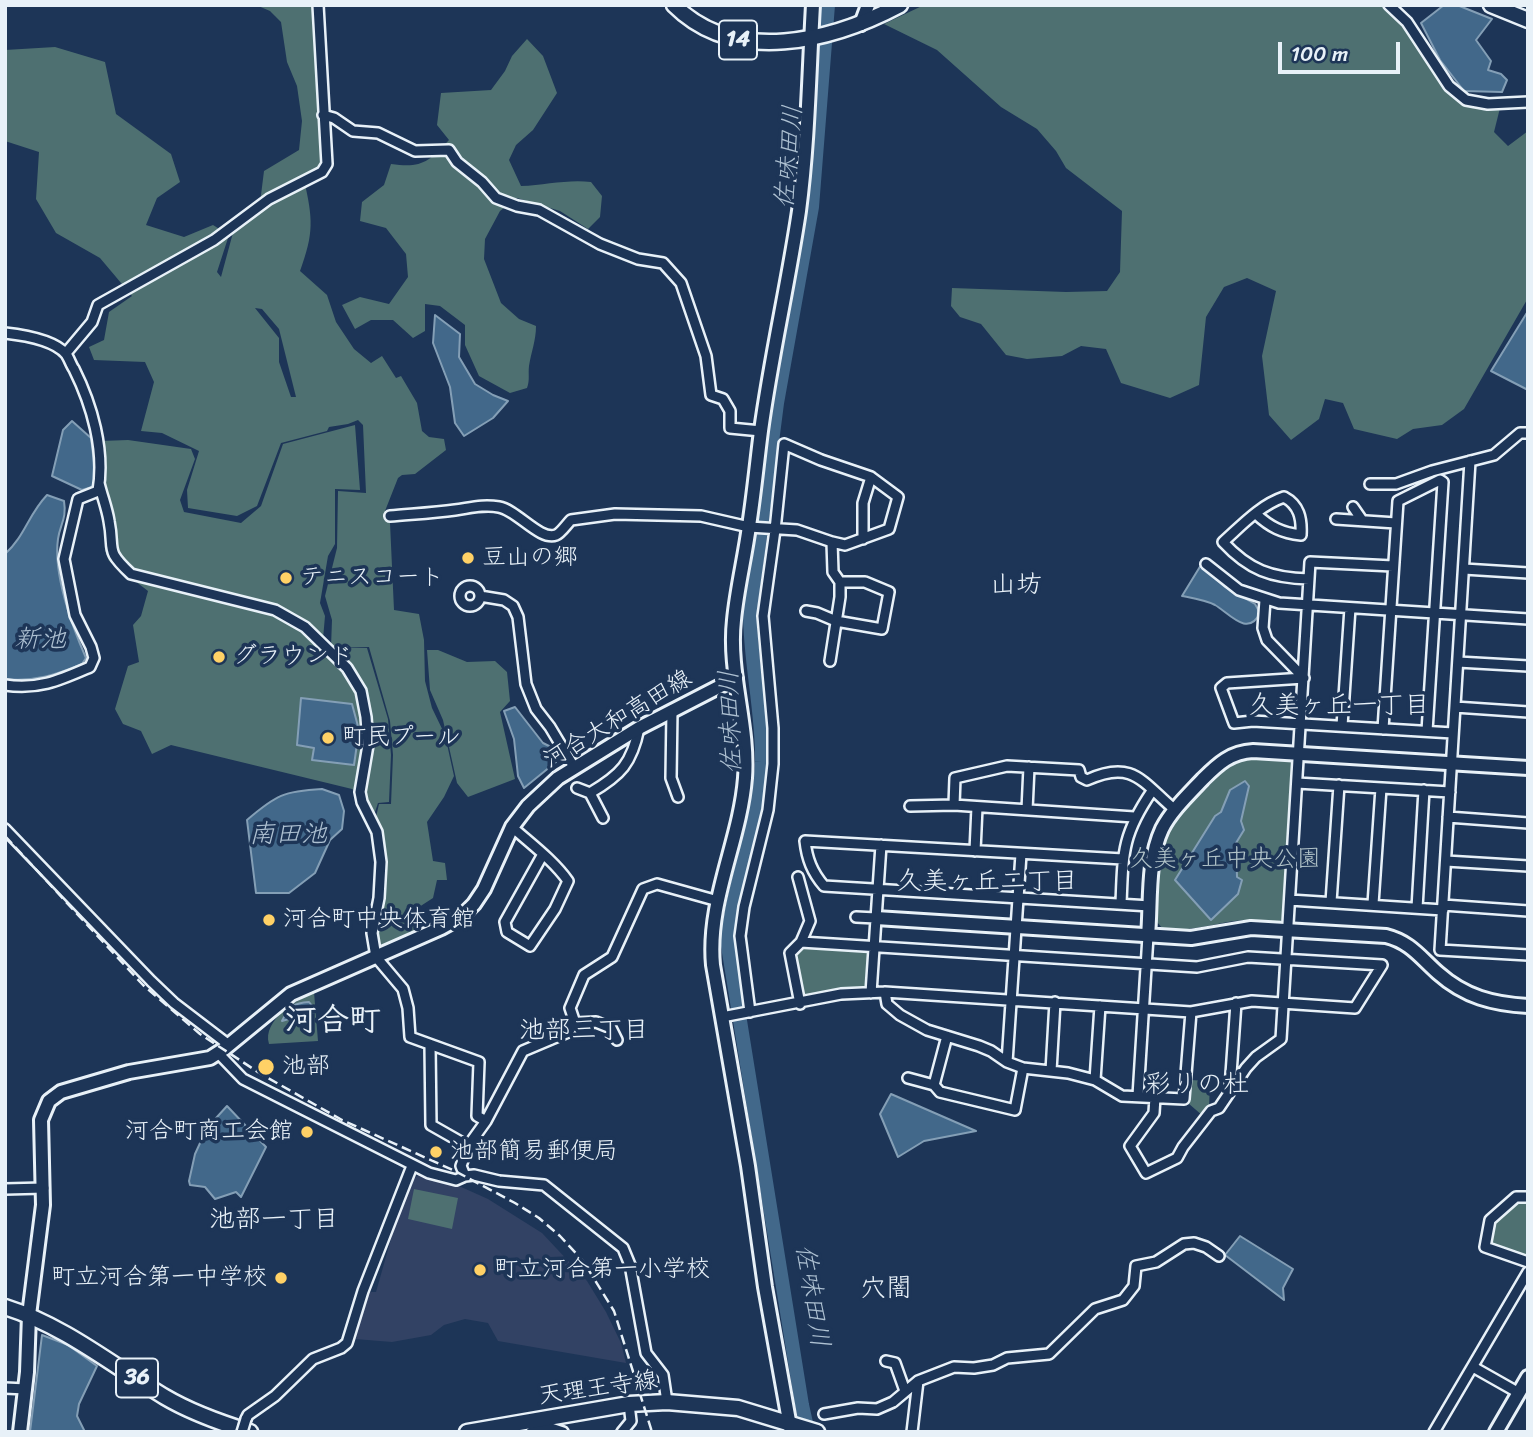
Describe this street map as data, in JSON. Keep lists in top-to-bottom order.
{
  "streets": {
    "main road": [
      "14",
      "河合大和高田線",
      "36",
      "天理王寺線"
    ]
  },
  "crossings": [
    ["河合大和高田線", "36"]
  ],
  "districts": [
    "山坊",
    "久美ヶ丘一丁目",
    "久美ヶ丘二丁目",
    "河合町",
    "池部三丁目",
    "彩りの杜",
    "池部一丁目",
    "穴闇"
  ],
  "water": ["佐味田川", "新池", "南田池"],
  "parks": ["久美ヶ丘中央公園"],
  "places": [
    "豆山の郷",
    "テニスコート",
    "グラウンド",
    "町民プール",
    "河合町中央体育館",
    "池部",
    "河合町商工会館",
    "池部簡易郵便局",
    "町立河合第一小学校",
    "町立河合第一中学校"
  ],
  "scale_bar": "100 m"
}
